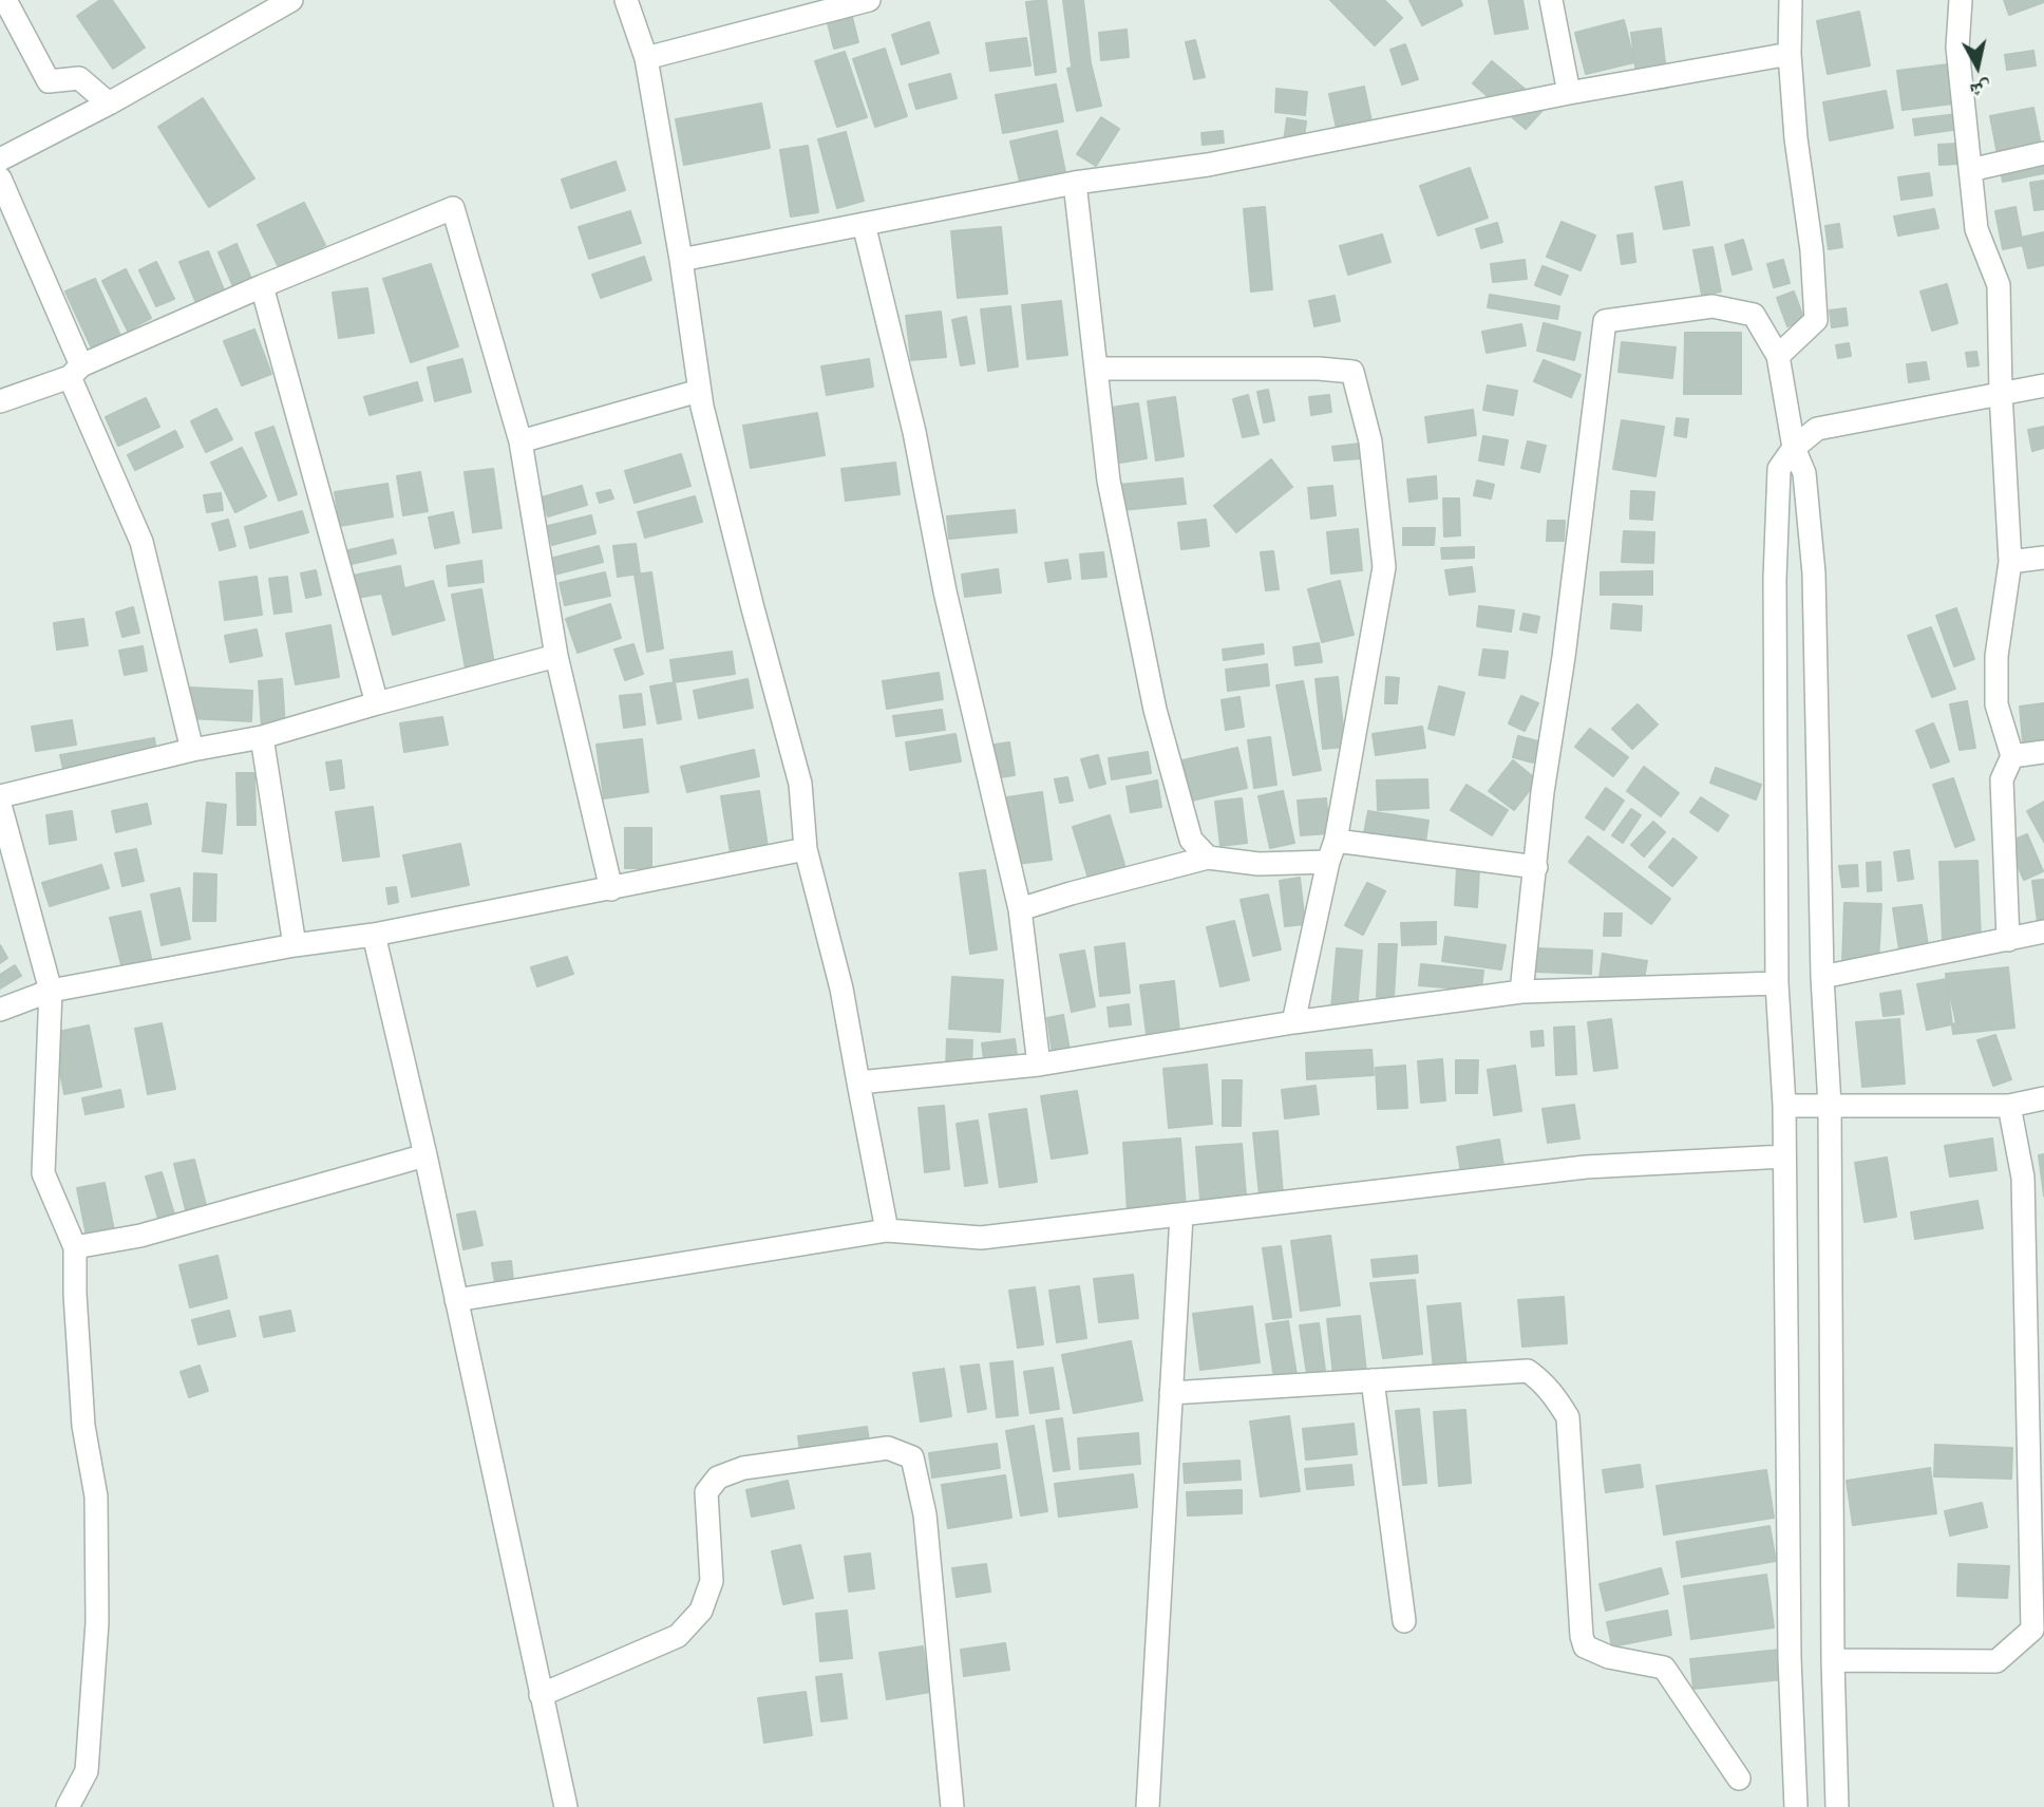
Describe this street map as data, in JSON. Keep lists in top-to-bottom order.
{
  "north": "bottom"
}
